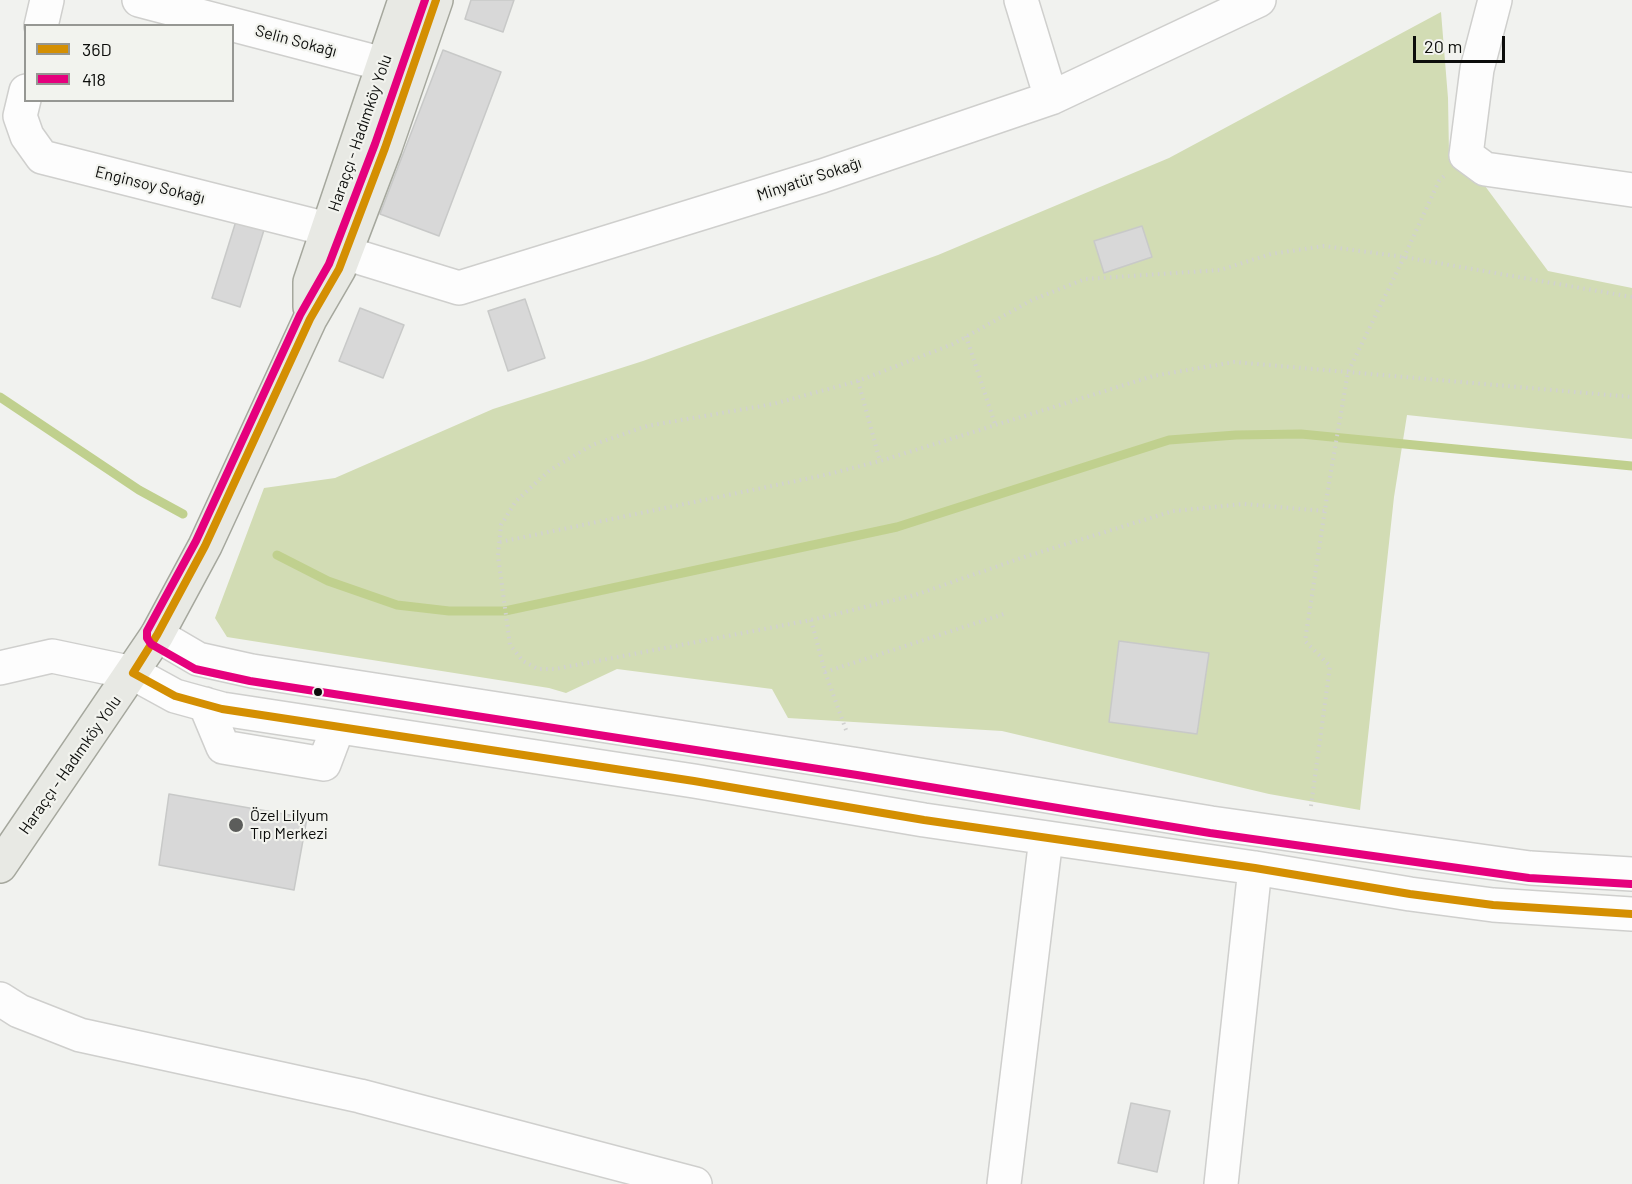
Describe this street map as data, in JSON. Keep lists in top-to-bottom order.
{
  "streets": {
    "main road": ["Haraççı - Hadımköy Yolu"],
    "street": ["Selin Sokağı", "Minyatür Sokağı", "Enginsoy Sokağı"]
  },
  "crossings": [
    ["Selin Sokağı", "Haraççı - Hadımköy Yolu"],
    ["Haraççı - Hadımköy Yolu", "Minyatür Sokağı"],
    ["Haraççı - Hadımköy Yolu", "Enginsoy Sokağı"],
    ["Minyatür Sokağı", "Enginsoy Sokağı"]
  ],
  "places": ["Özel Lilyum Tıp Merkezi"],
  "lines": ["transit line 36D", "transit line 418"],
  "legend": ["36D", "418"],
  "scale_bar": "20 m"
}
